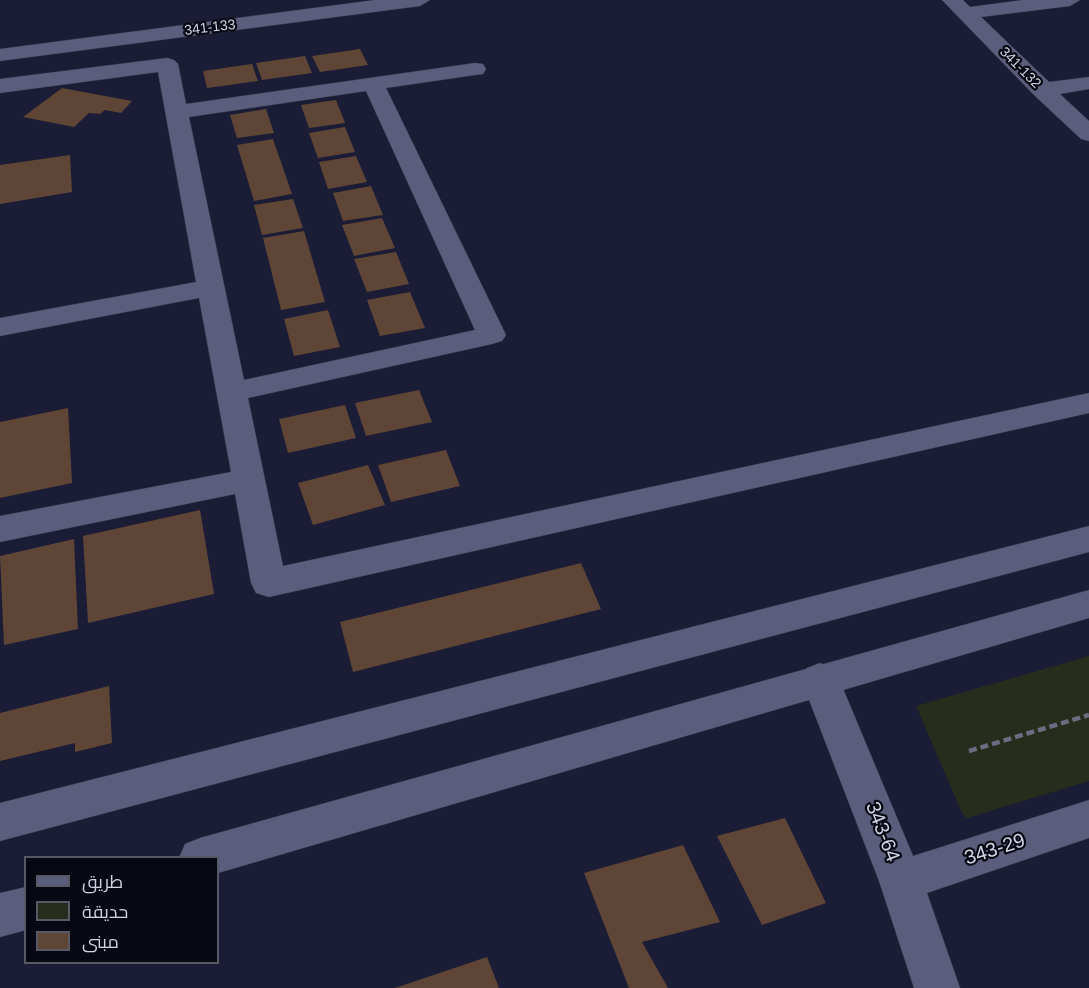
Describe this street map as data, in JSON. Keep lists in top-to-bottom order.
{
  "streets": {
    "street": [
      "341-133",
      "341-132",
      "343-64",
      "343-29"
    ]
  },
  "crossings": [
    ["343-64", "343-29"]
  ],
  "legend": ["طريق", "حديقة", "مبنى"]
}
